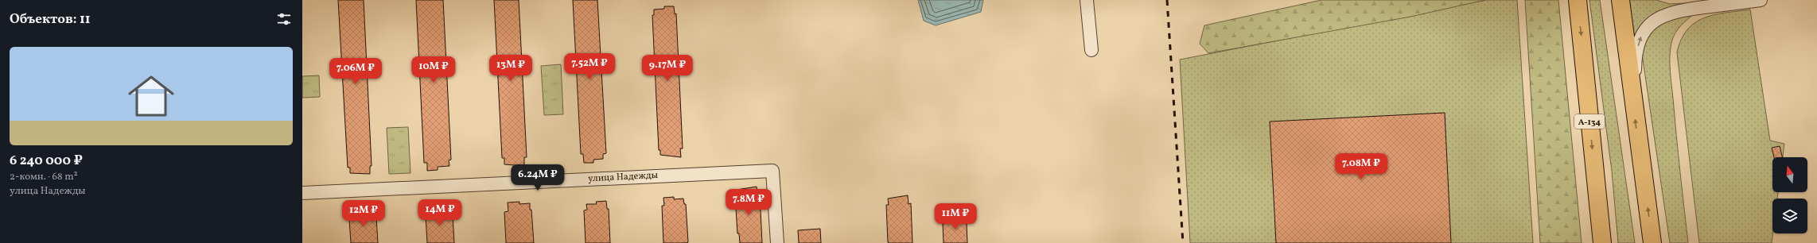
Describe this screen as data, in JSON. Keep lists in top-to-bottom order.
{
  "streets": {
    "highway": ["А-134"],
    "street": ["улица Надежды"]
  },
  "north": "top",
  "page": {
    "heading": "Объектов: 11",
    "list": [
      {
        "name": "6 240 000 ₽",
        "note": "2-комн. · 68 m² · улица Надежды"
      }
    ],
    "price": [
      "7.52M ₽",
      "13M ₽",
      "9.17M ₽",
      "10M ₽",
      "7.06M ₽",
      "7.08M ₽",
      "6.24M ₽",
      "7.8M ₽",
      "14M ₽",
      "12M ₽",
      "11M ₽"
    ]
  }
}
